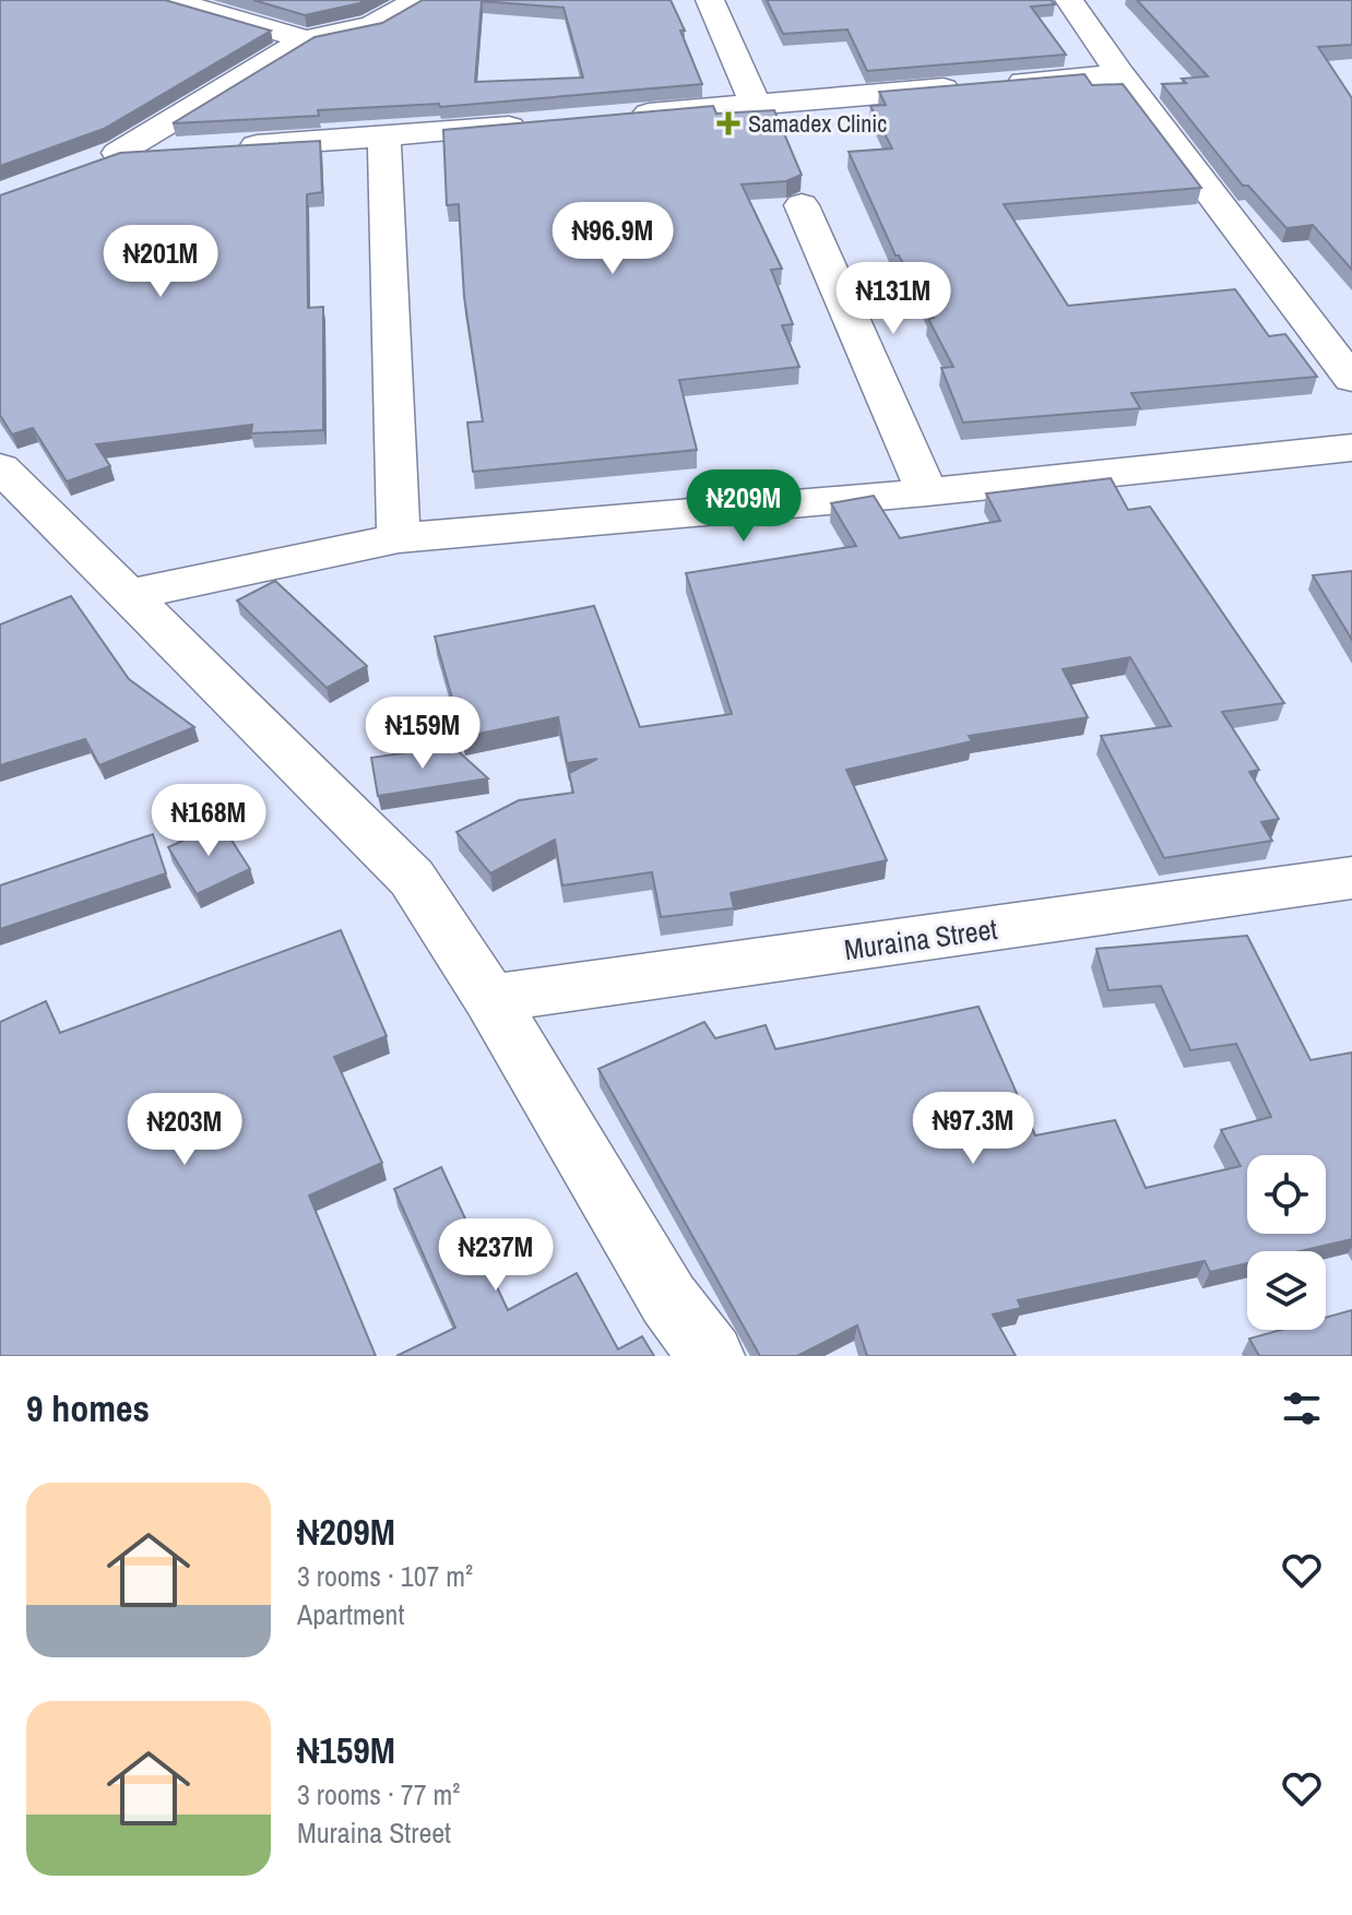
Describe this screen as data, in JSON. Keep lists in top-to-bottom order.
{
  "streets": {
    "street": ["Muraina Street"]
  },
  "places": {
    "health": ["Samadex Clinic"]
  },
  "page": {
    "price": [
      "₦96.9M",
      "₦201M",
      "₦131M",
      "₦209M",
      "₦159M",
      "₦168M",
      "₦97.3M",
      "₦203M",
      "₦237M"
    ],
    "heading": "9 homes",
    "list": [
      {
        "name": "₦209M",
        "note": "3 rooms · 107 m² · Apartment"
      },
      {
        "name": "₦159M",
        "note": "3 rooms · 77 m² · Muraina Street"
      }
    ]
  }
}
